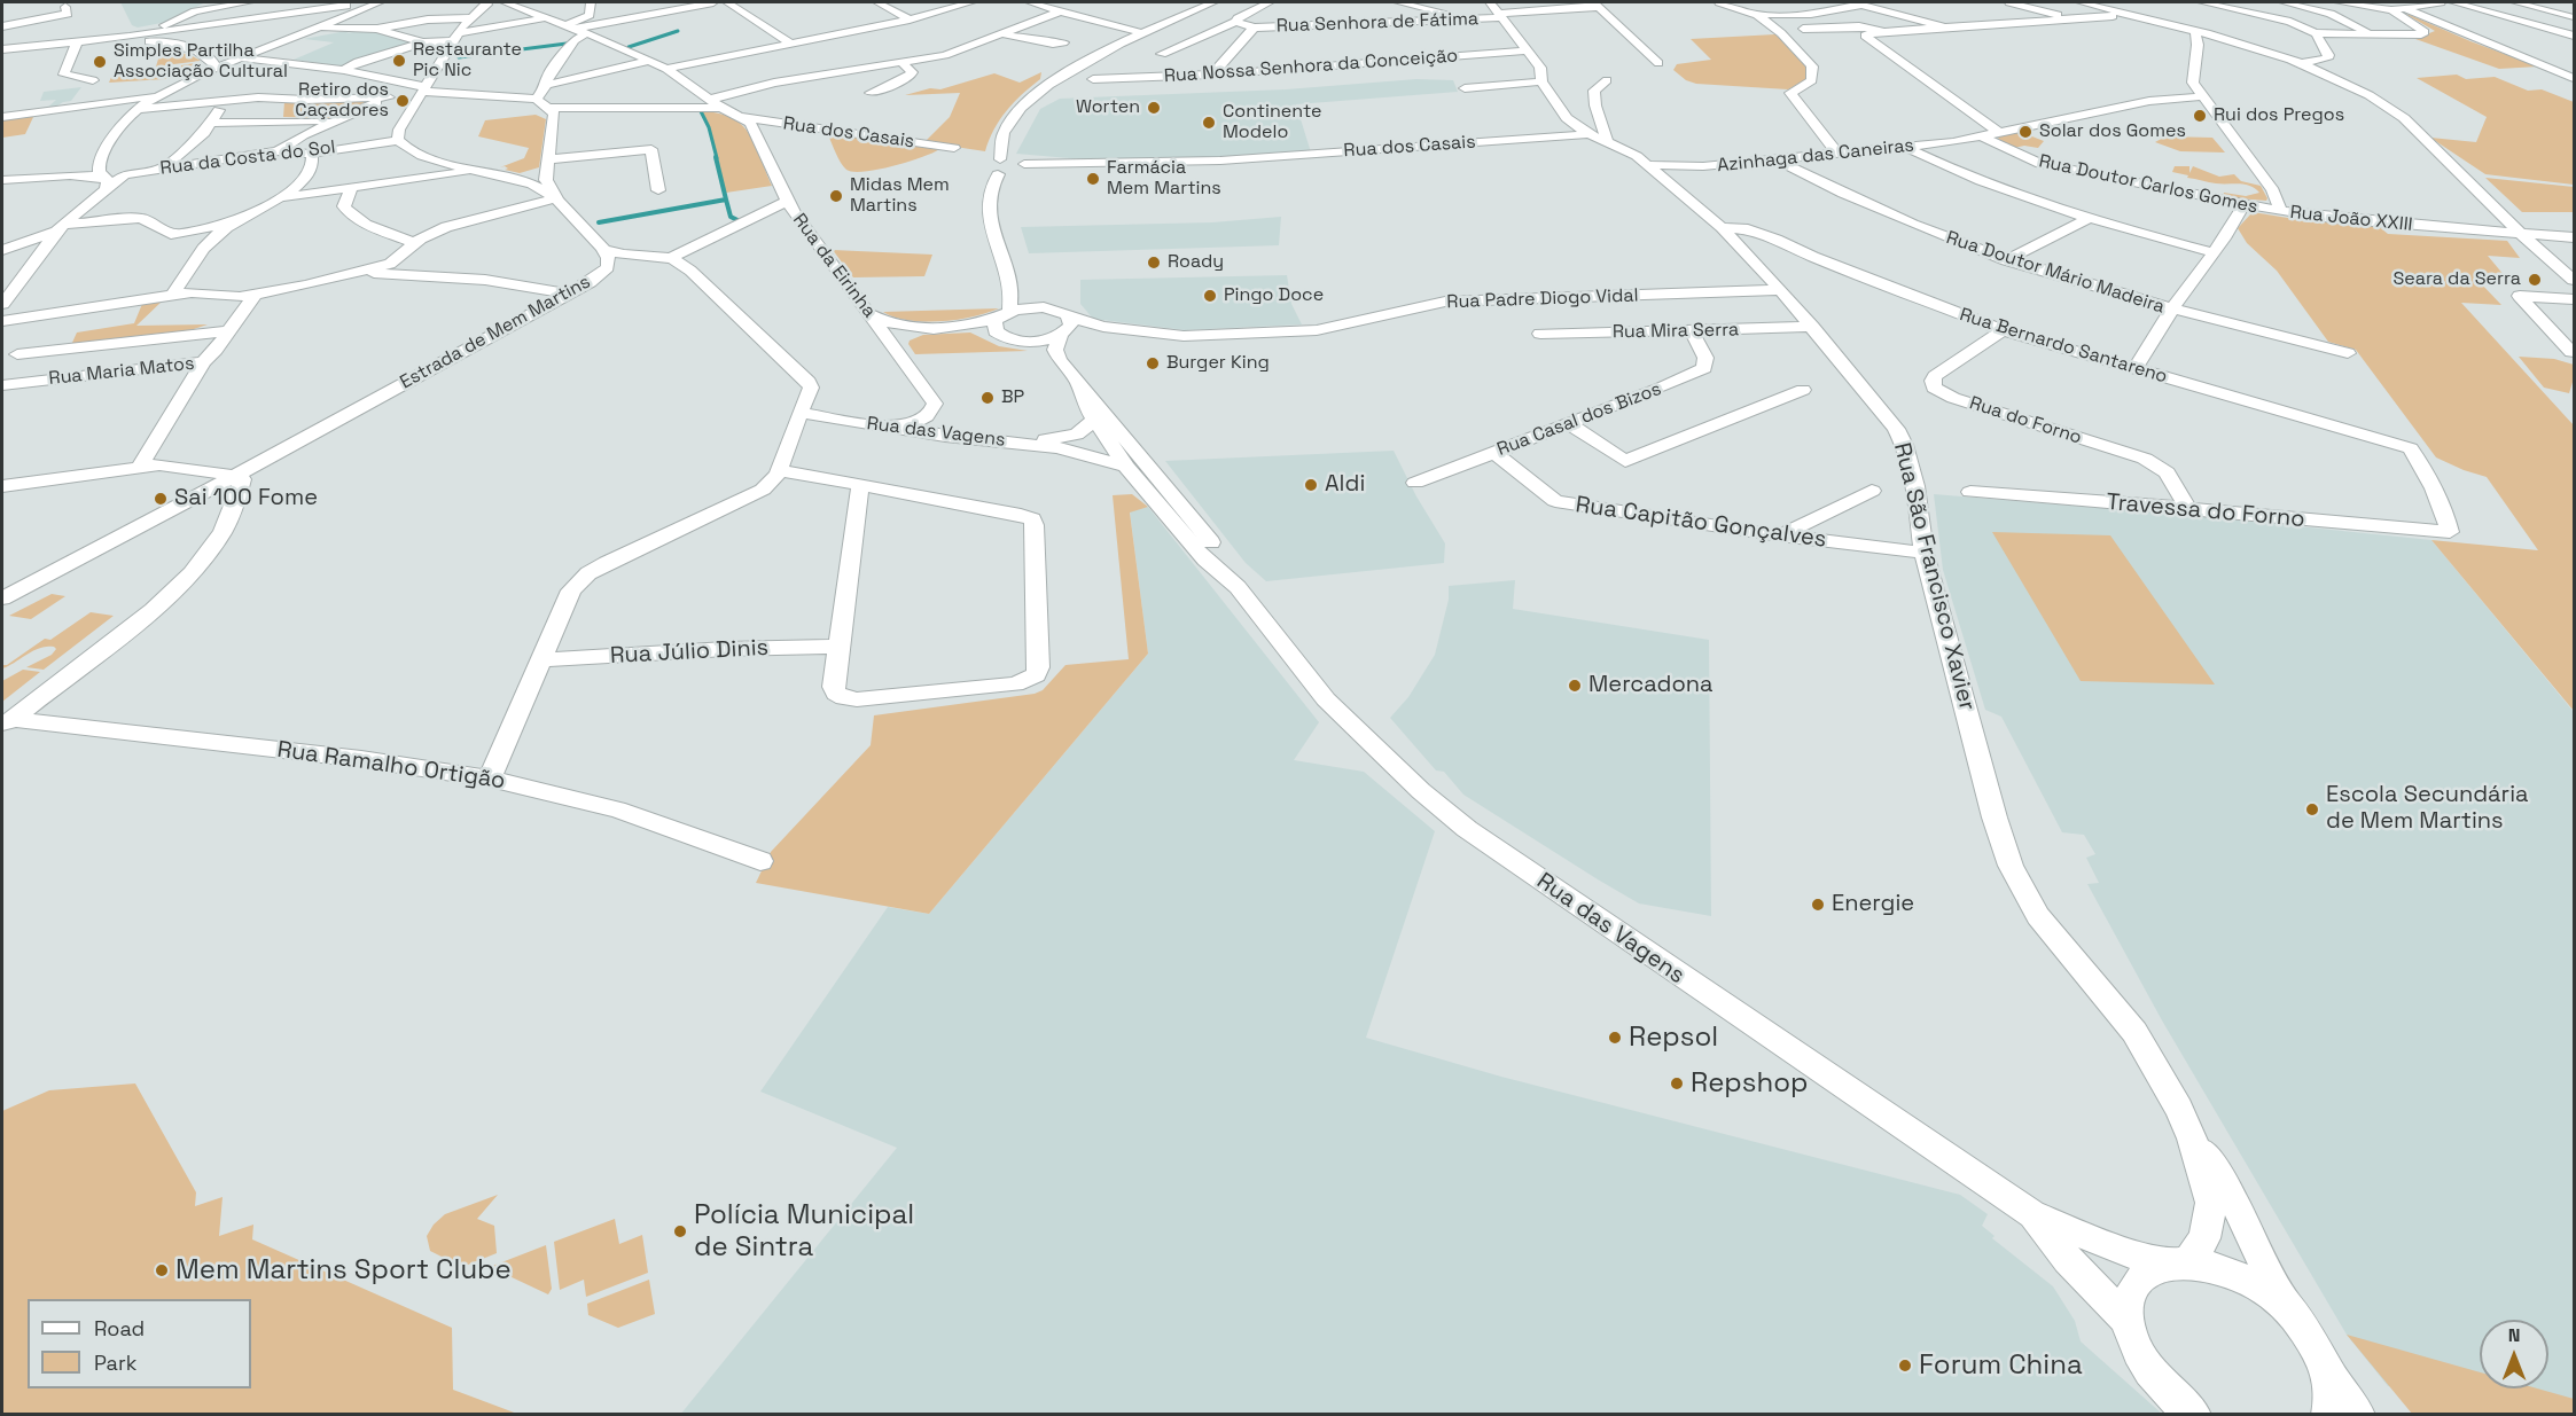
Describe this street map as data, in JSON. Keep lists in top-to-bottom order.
{
  "streets": {
    "street": [
      "Rua Senhora de Fátima",
      "Rua Nossa Senhora da Conceição",
      "Rua dos Casais",
      "Azinhaga das Caneiras",
      "Rua da Costa do Sol",
      "Rua Doutor Carlos Gomes",
      "Rua João XXIII",
      "Rua da Eirinha",
      "Rua Doutor Mário Madeira",
      "Rua Padre Diogo Vidal",
      "Rua Mira Serra",
      "Estrada de Mem Martins",
      "Rua Bernardo Santareno",
      "Rua Maria Matos",
      "Rua Casal dos Bizos",
      "Rua do Forno",
      "Rua das Vagens",
      "Travessa do Forno",
      "Rua Capitão Gonçalves",
      "Rua São Francisco Xavier",
      "Rua Júlio Dinis",
      "Rua Ramalho Ortigão"
    ]
  },
  "crossings": [
    ["Rua Senhora de Fátima", "Rua São Francisco Xavier"],
    ["Rua Nossa Senhora da Conceição", "Rua São Francisco Xavier"],
    ["Rua dos Casais", "Rua da Eirinha"],
    ["Rua dos Casais", "Rua São Francisco Xavier"],
    ["Azinhaga das Caneiras", "Rua Doutor Carlos Gomes"],
    ["Azinhaga das Caneiras", "Rua João XXIII"],
    ["Azinhaga das Caneiras", "Rua Doutor Mário Madeira"],
    ["Azinhaga das Caneiras", "Rua São Francisco Xavier"],
    ["Rua da Costa do Sol", "Estrada de Mem Martins"],
    ["Rua Doutor Carlos Gomes", "Rua João XXIII"],
    ["Rua da Eirinha", "Rua das Vagens"],
    ["Rua Padre Diogo Vidal", "Rua São Francisco Xavier"],
    ["Rua Mira Serra", "Rua Casal dos Bizos"],
    ["Rua Mira Serra", "Rua São Francisco Xavier"],
    ["Rua Bernardo Santareno", "Rua do Forno"],
    ["Rua Bernardo Santareno", "Travessa do Forno"],
    ["Rua Bernardo Santareno", "Rua São Francisco Xavier"],
    ["Rua Casal dos Bizos", "Rua Capitão Gonçalves"],
    ["Rua do Forno", "Travessa do Forno"],
    ["Rua das Vagens", "Rua São Francisco Xavier"],
    ["Rua Capitão Gonçalves", "Rua São Francisco Xavier"]
  ],
  "places": [
    "Restaurante Pic Nic",
    "Simples Partilha Associação Cultural",
    "Retiro dos Caçadores",
    "Worten",
    "Rui dos Pregos",
    "Continente Modelo",
    "Solar dos Gomes",
    "Farmácia Mem Martins",
    "Midas Mem Martins",
    "Roady",
    "Seara da Serra",
    "Pingo Doce",
    "Burger King",
    "BP",
    "Aldi",
    "Sai 100 Fome",
    "Mercadona",
    "Escola Secundária de Mem Martins",
    "Energie",
    "Repsol",
    "Repshop",
    "Polícia Municipal de Sintra",
    "Mem Martins Sport Clube",
    "Forum China"
  ],
  "legend": ["Road", "Park"],
  "north": "top"
}
